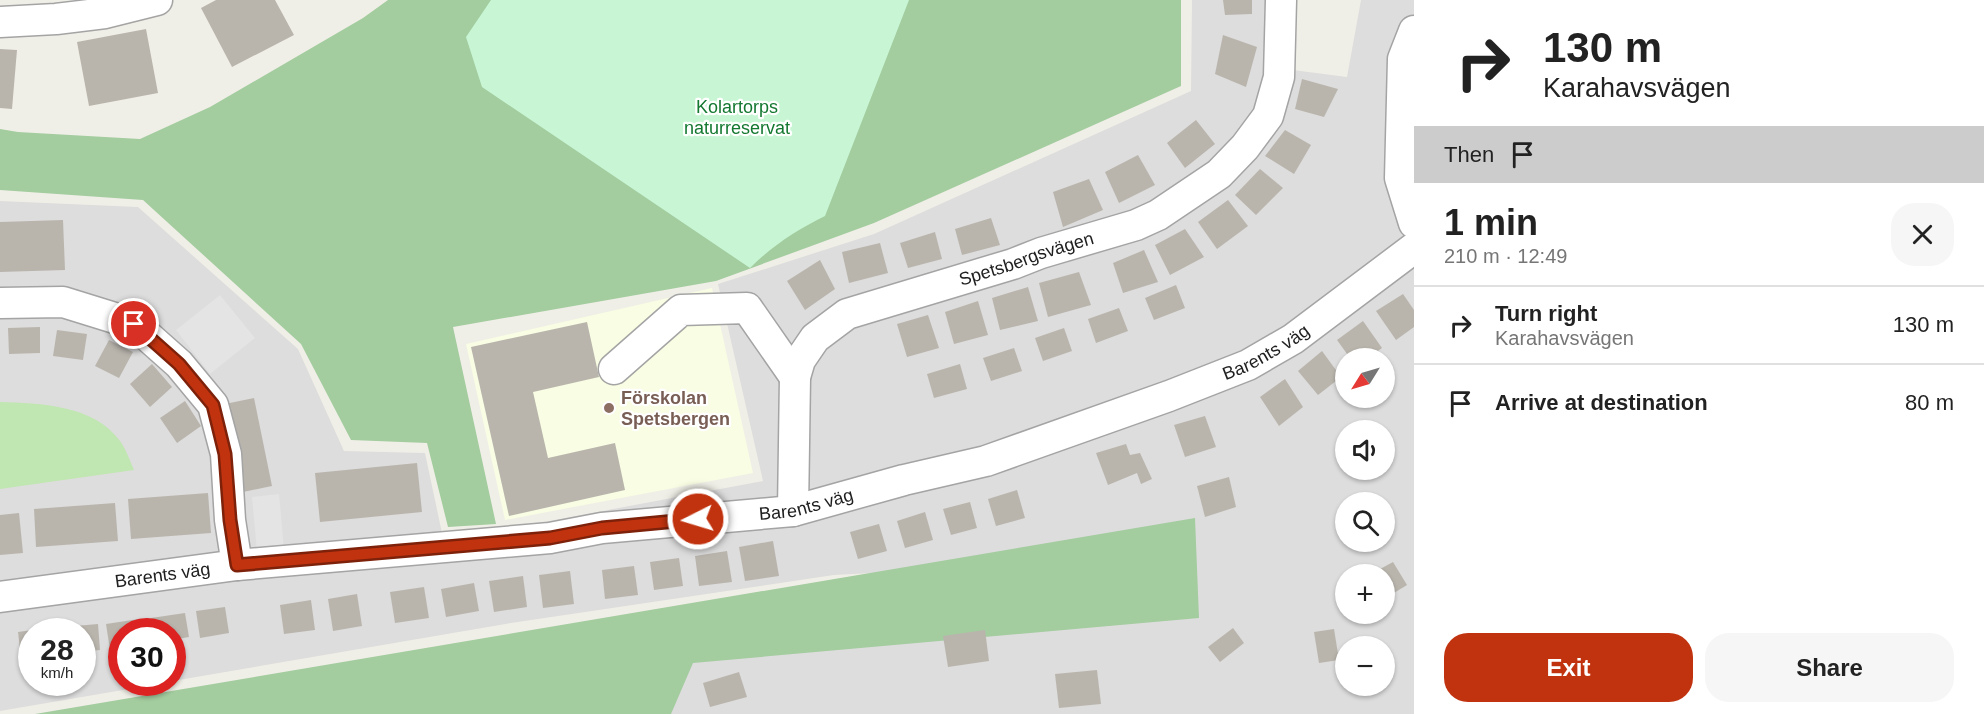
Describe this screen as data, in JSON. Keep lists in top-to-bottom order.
{
  "streets": {
    "street": ["Spetsbergsvägen", "Barents väg"]
  },
  "crossings": [
    ["Spetsbergsvägen", "Barents väg"]
  ],
  "parks": ["Kolartorps naturreservat"],
  "places": ["Förskolan Spetsbergen"],
  "north": "bottom left",
  "page": {
    "turn": ["130 m", "Karahavsvägen"],
    "then": "Then",
    "heading": ["1 min", "210 m · 12:49"],
    "list": [
      {
        "name": "Turn right",
        "note": "Karahavsvägen",
        "value": "130 m"
      },
      {
        "name": "Arrive at destination",
        "value": "80 m"
      }
    ],
    "map_buttons": ["+", "−"],
    "speed": "28 km/h",
    "limit": "30",
    "buttons": ["Exit", "Share"]
  }
}
